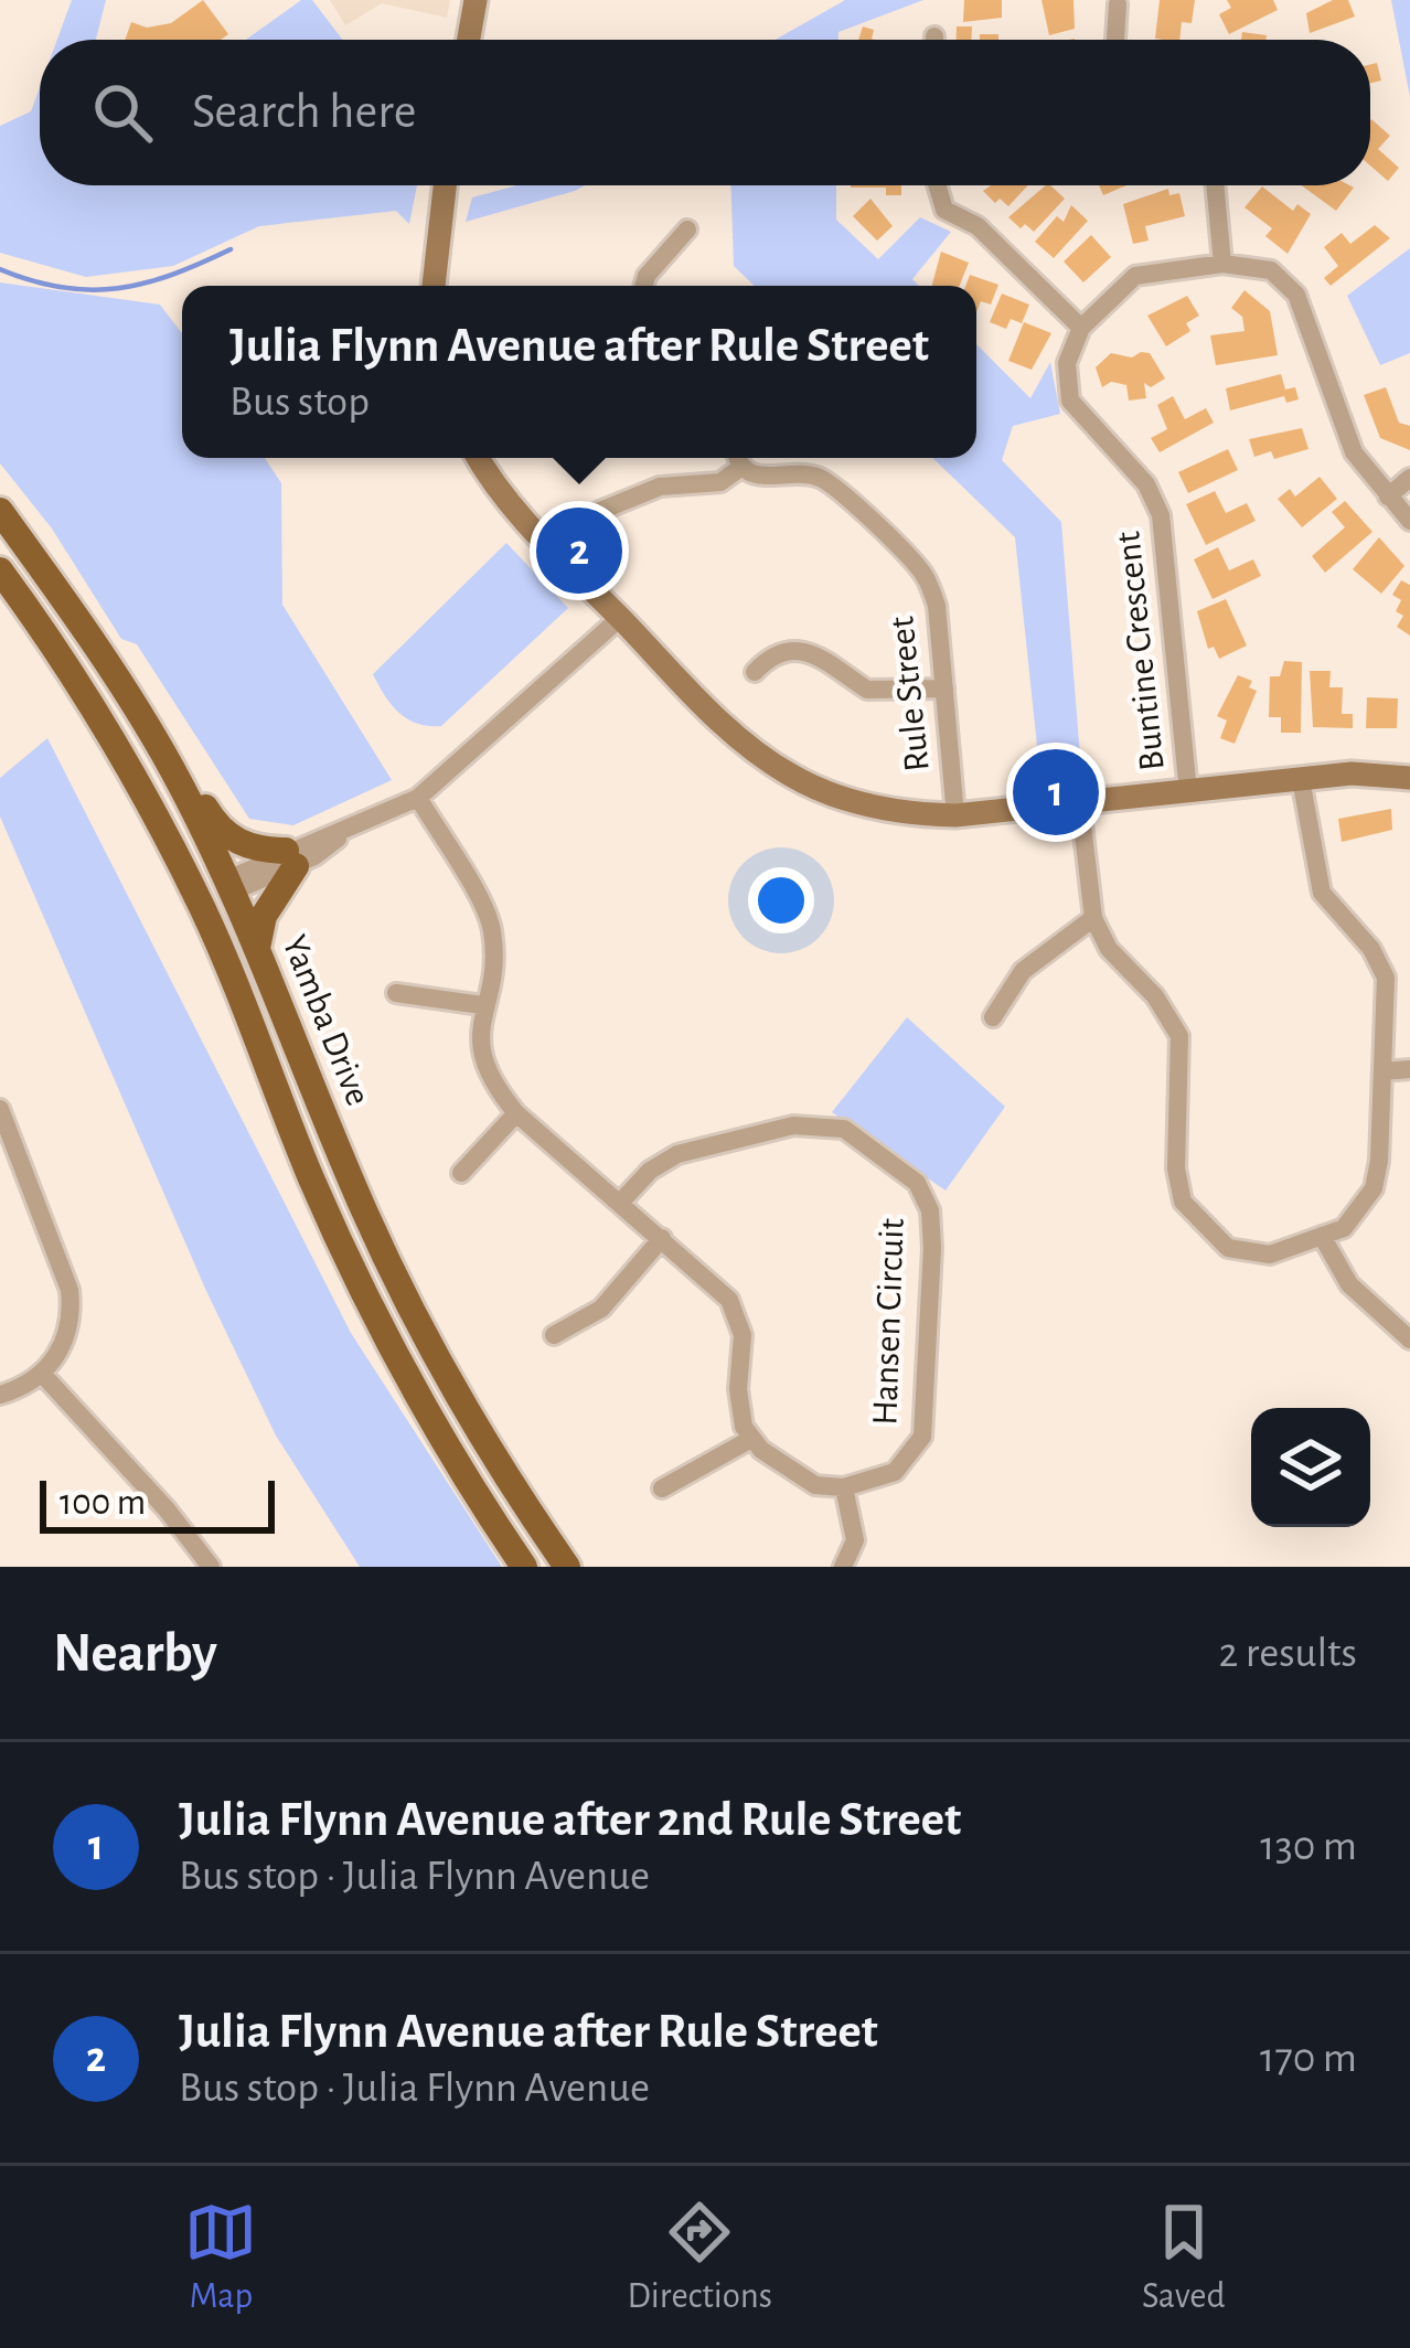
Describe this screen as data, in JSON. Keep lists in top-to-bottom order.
{
  "streets": {
    "main road": ["Yamba Drive"],
    "street": ["Buntine Crescent", "Rule Street", "Hansen Circuit"]
  },
  "scale_bar": "100 m",
  "page": {
    "search": "Search here",
    "popup": ["Julia Flynn Avenue after Rule Street", "Bus stop"],
    "pins": ["2", "1"],
    "scale": "100 m",
    "heading": ["Nearby", "2 results"],
    "list": [
      {
        "mark": "1",
        "name": "Julia Flynn Avenue after 2nd Rule Street",
        "note": "Bus stop · Julia Flynn Avenue",
        "value": "130 m"
      },
      {
        "mark": "2",
        "name": "Julia Flynn Avenue after Rule Street",
        "note": "Bus stop · Julia Flynn Avenue",
        "value": "170 m"
      }
    ],
    "nav": ["Map", "Directions", "Saved"]
  }
}
